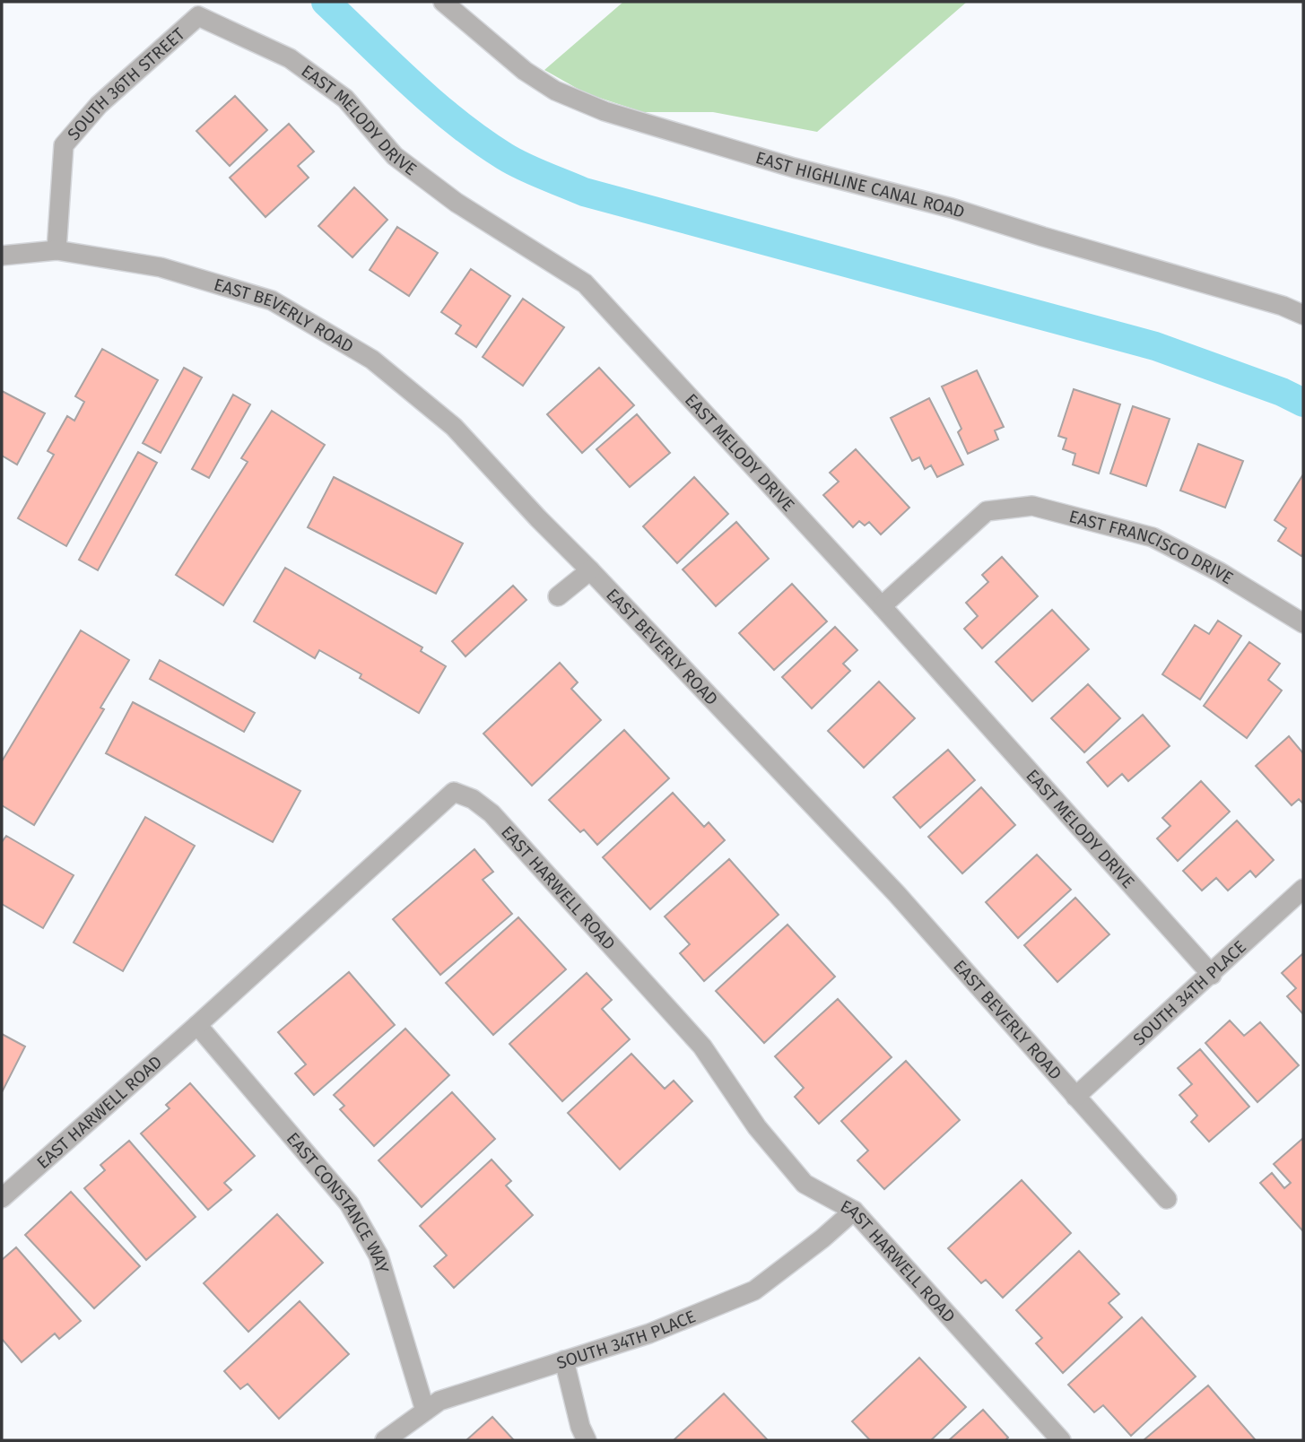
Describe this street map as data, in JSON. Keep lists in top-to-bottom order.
{
  "streets": {
    "street": [
      "SOUTH 36TH STREET",
      "EAST MELODY DRIVE",
      "EAST HIGHLINE CANAL ROAD",
      "EAST BEVERLY ROAD",
      "EAST FRANCISCO DRIVE",
      "EAST HARWELL ROAD",
      "SOUTH 34TH PLACE",
      "EAST CONSTANCE WAY"
    ]
  },
  "crossings": [
    ["SOUTH 36TH STREET", "EAST MELODY DRIVE"],
    ["SOUTH 36TH STREET", "EAST BEVERLY ROAD"],
    ["EAST MELODY DRIVE", "EAST FRANCISCO DRIVE"],
    ["EAST MELODY DRIVE", "SOUTH 34TH PLACE"],
    ["EAST BEVERLY ROAD", "SOUTH 34TH PLACE"],
    ["EAST HARWELL ROAD", "SOUTH 34TH PLACE"],
    ["EAST HARWELL ROAD", "EAST CONSTANCE WAY"],
    ["SOUTH 34TH PLACE", "EAST CONSTANCE WAY"]
  ]
}
